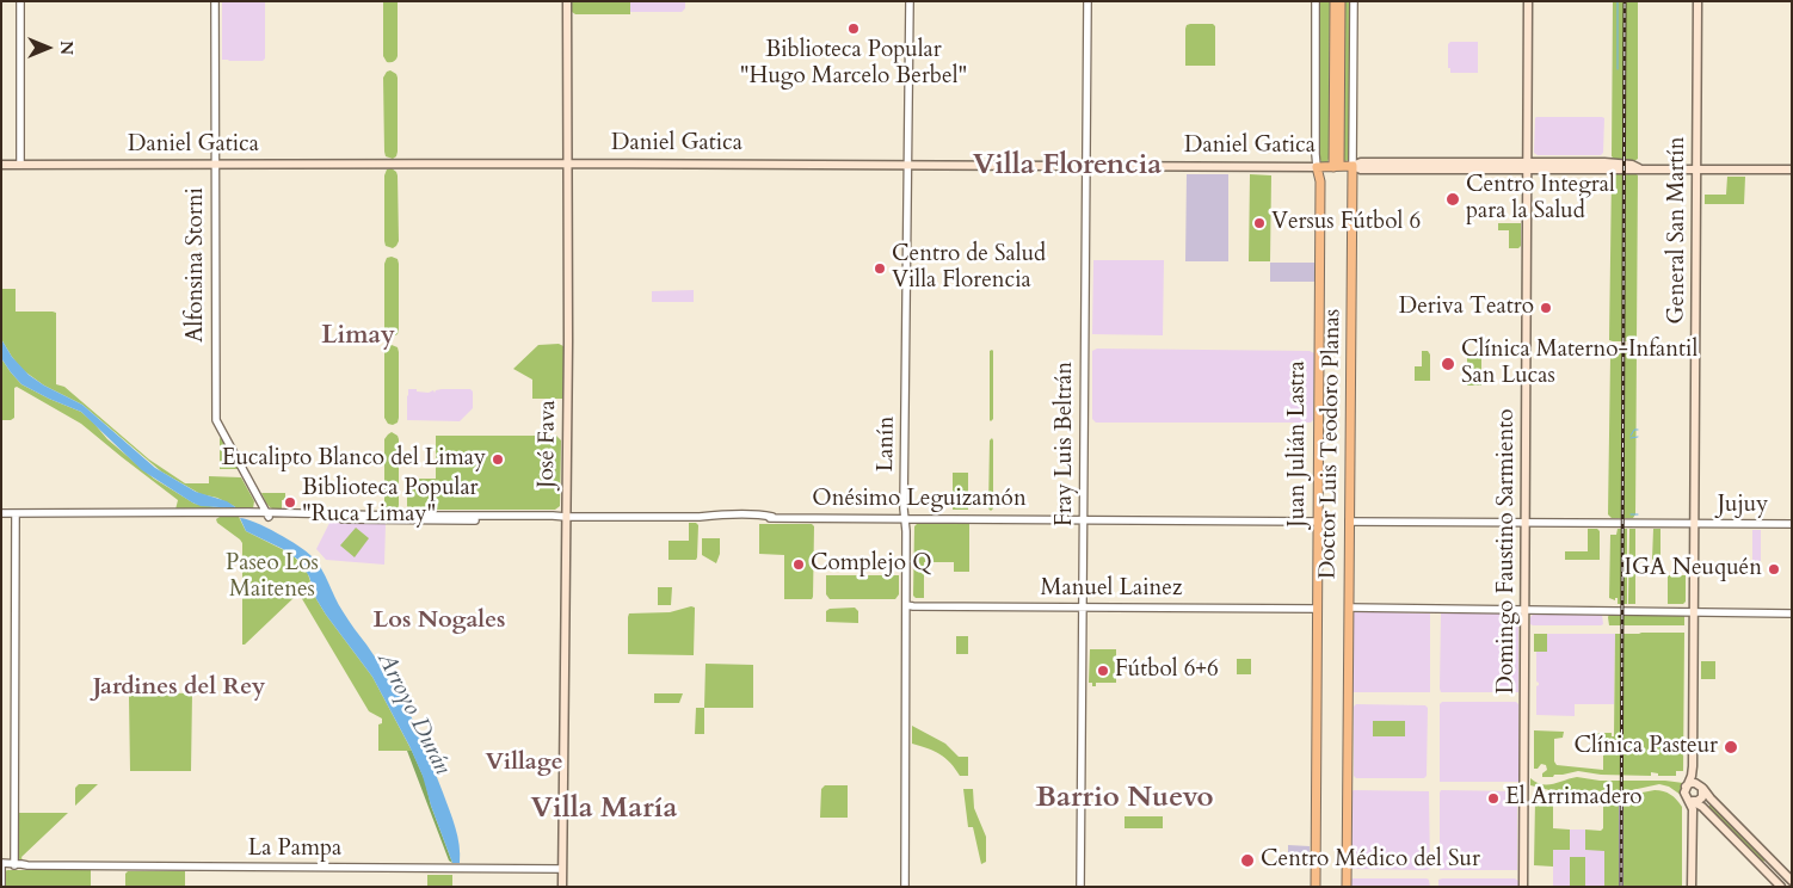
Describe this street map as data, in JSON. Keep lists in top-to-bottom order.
{
  "streets": {
    "highway": ["Daniel Gatica", "Juan Julián Lastra", "Doctor Luis Teodoro Planas"],
    "main road": ["General San Martín", "José Fava", "Domingo Faustino Sarmiento"],
    "street": [
      "Alfonsina Storni",
      "Lanín",
      "Fray Luis Beltrán",
      "Onésimo Leguizamón",
      "Jujuy",
      "Manuel Lainez",
      "La Pampa"
    ]
  },
  "crossings": [
    ["Daniel Gatica", "General San Martín"],
    ["Daniel Gatica", "Alfonsina Storni"],
    ["Daniel Gatica", "José Fava"],
    ["Daniel Gatica", "Lanín"],
    ["Daniel Gatica", "Fray Luis Beltrán"],
    ["Daniel Gatica", "Juan Julián Lastra"],
    ["Daniel Gatica", "Doctor Luis Teodoro Planas"],
    ["Daniel Gatica", "Domingo Faustino Sarmiento"],
    ["General San Martín", "Jujuy"],
    ["Alfonsina Storni", "Onésimo Leguizamón"],
    ["José Fava", "Onésimo Leguizamón"],
    ["José Fava", "La Pampa"],
    ["Lanín", "Onésimo Leguizamón"],
    ["Lanín", "Manuel Lainez"],
    ["Fray Luis Beltrán", "Onésimo Leguizamón"],
    ["Fray Luis Beltrán", "Manuel Lainez"],
    ["Juan Julián Lastra", "Onésimo Leguizamón"],
    ["Juan Julián Lastra", "Manuel Lainez"]
  ],
  "districts": [
    "Villa Florencia",
    "Limay",
    "Los Nogales",
    "Jardines del Rey",
    "Village",
    "Barrio Nuevo",
    "Villa María"
  ],
  "water": ["Arroyo Durán"],
  "parks": ["Paseo Los Maitenes"],
  "places": [
    "Biblioteca Popular \"Hugo Marcelo Berbel\"",
    "Centro Integral para la Salud",
    "Versus Fútbol 6",
    "Centro de Salud Villa Florencia",
    "Deriva Teatro",
    "Clínica Materno-Infantil San Lucas",
    "Eucalipto Blanco del Limay",
    "Biblioteca Popular \"Ruca Limay\"",
    "Complejo Q",
    "IGA Neuquén",
    "Fútbol 6+6",
    "Clínica Pasteur",
    "El Arrimadero",
    "Centro Médico del Sur"
  ],
  "north": "right"
}
